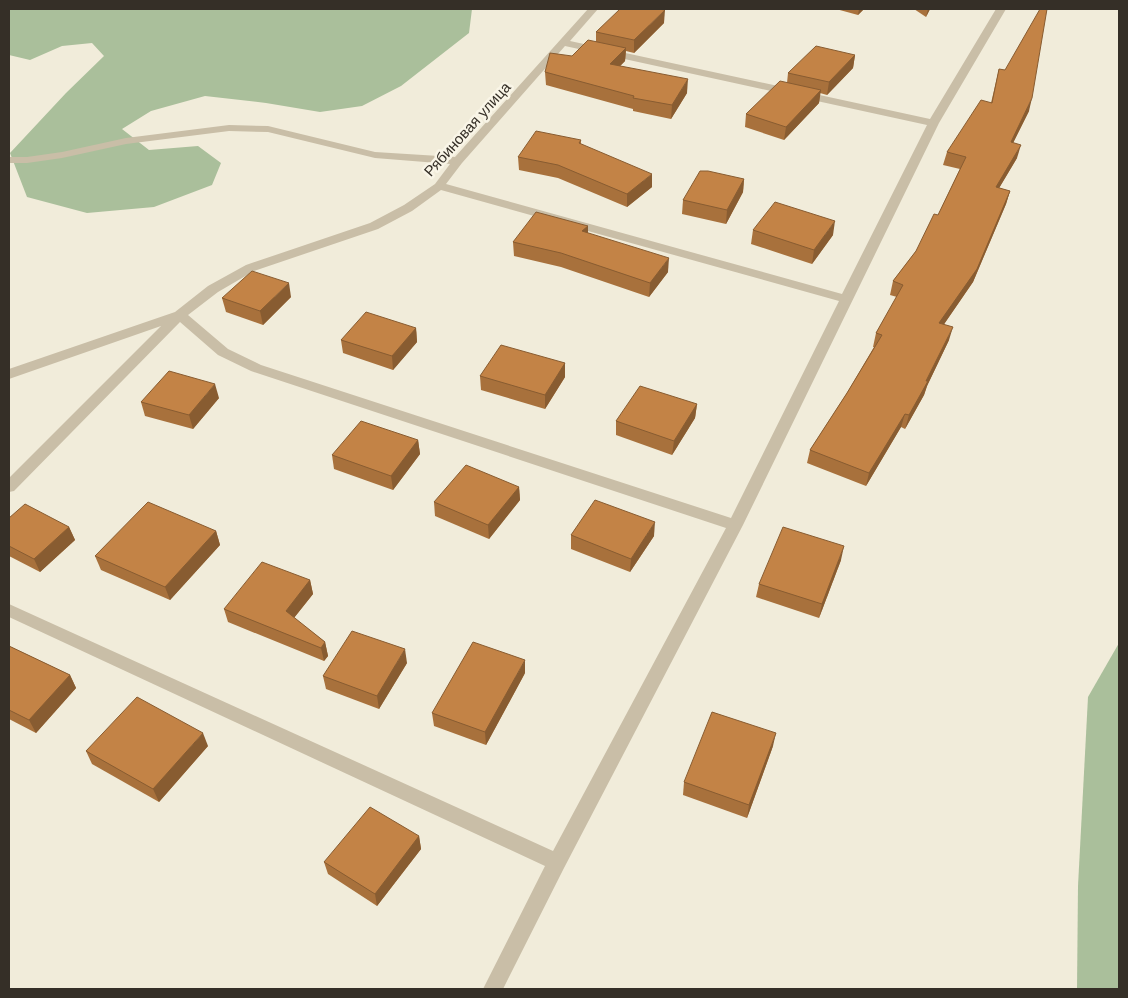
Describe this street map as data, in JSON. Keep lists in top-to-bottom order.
{
  "streets": {
    "street": ["Рябиновая улица"]
  }
}
